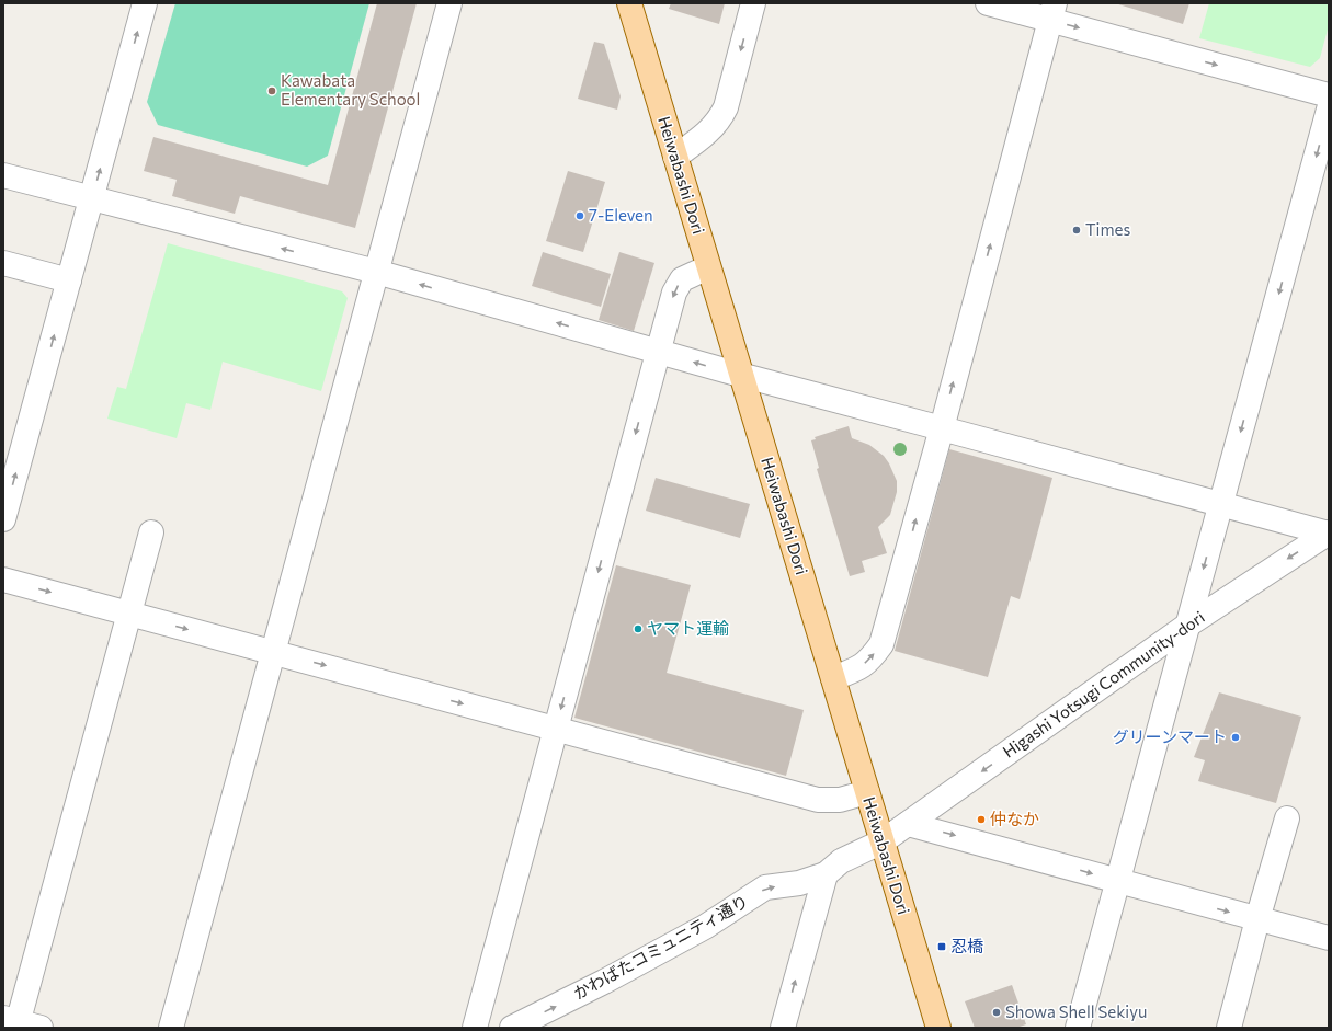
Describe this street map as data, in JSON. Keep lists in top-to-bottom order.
{
  "streets": {
    "main road": ["Heiwabashi Dori"],
    "street": ["Higashi Yotsugi Community-dori", "かわばたコミュニティ通り"]
  },
  "crossings": [
    ["Heiwabashi Dori", "Higashi Yotsugi Community-dori"],
    ["Heiwabashi Dori", "かわばたコミュニティ通り"],
    ["Higashi Yotsugi Community-dori", "かわばたコミュニティ通り"]
  ],
  "one_way": ["Higashi Yotsugi Community-dori", "かわばたコミュニティ通り"],
  "places": {
    "other": [
      "Kawabata Elementary School",
      "7-Eleven",
      "Times",
      "ヤマト運輸",
      "グリーンマート",
      "仲なか",
      "Showa Shell Sekiyu"
    ],
    "transit": ["忍橋"]
  }
}
